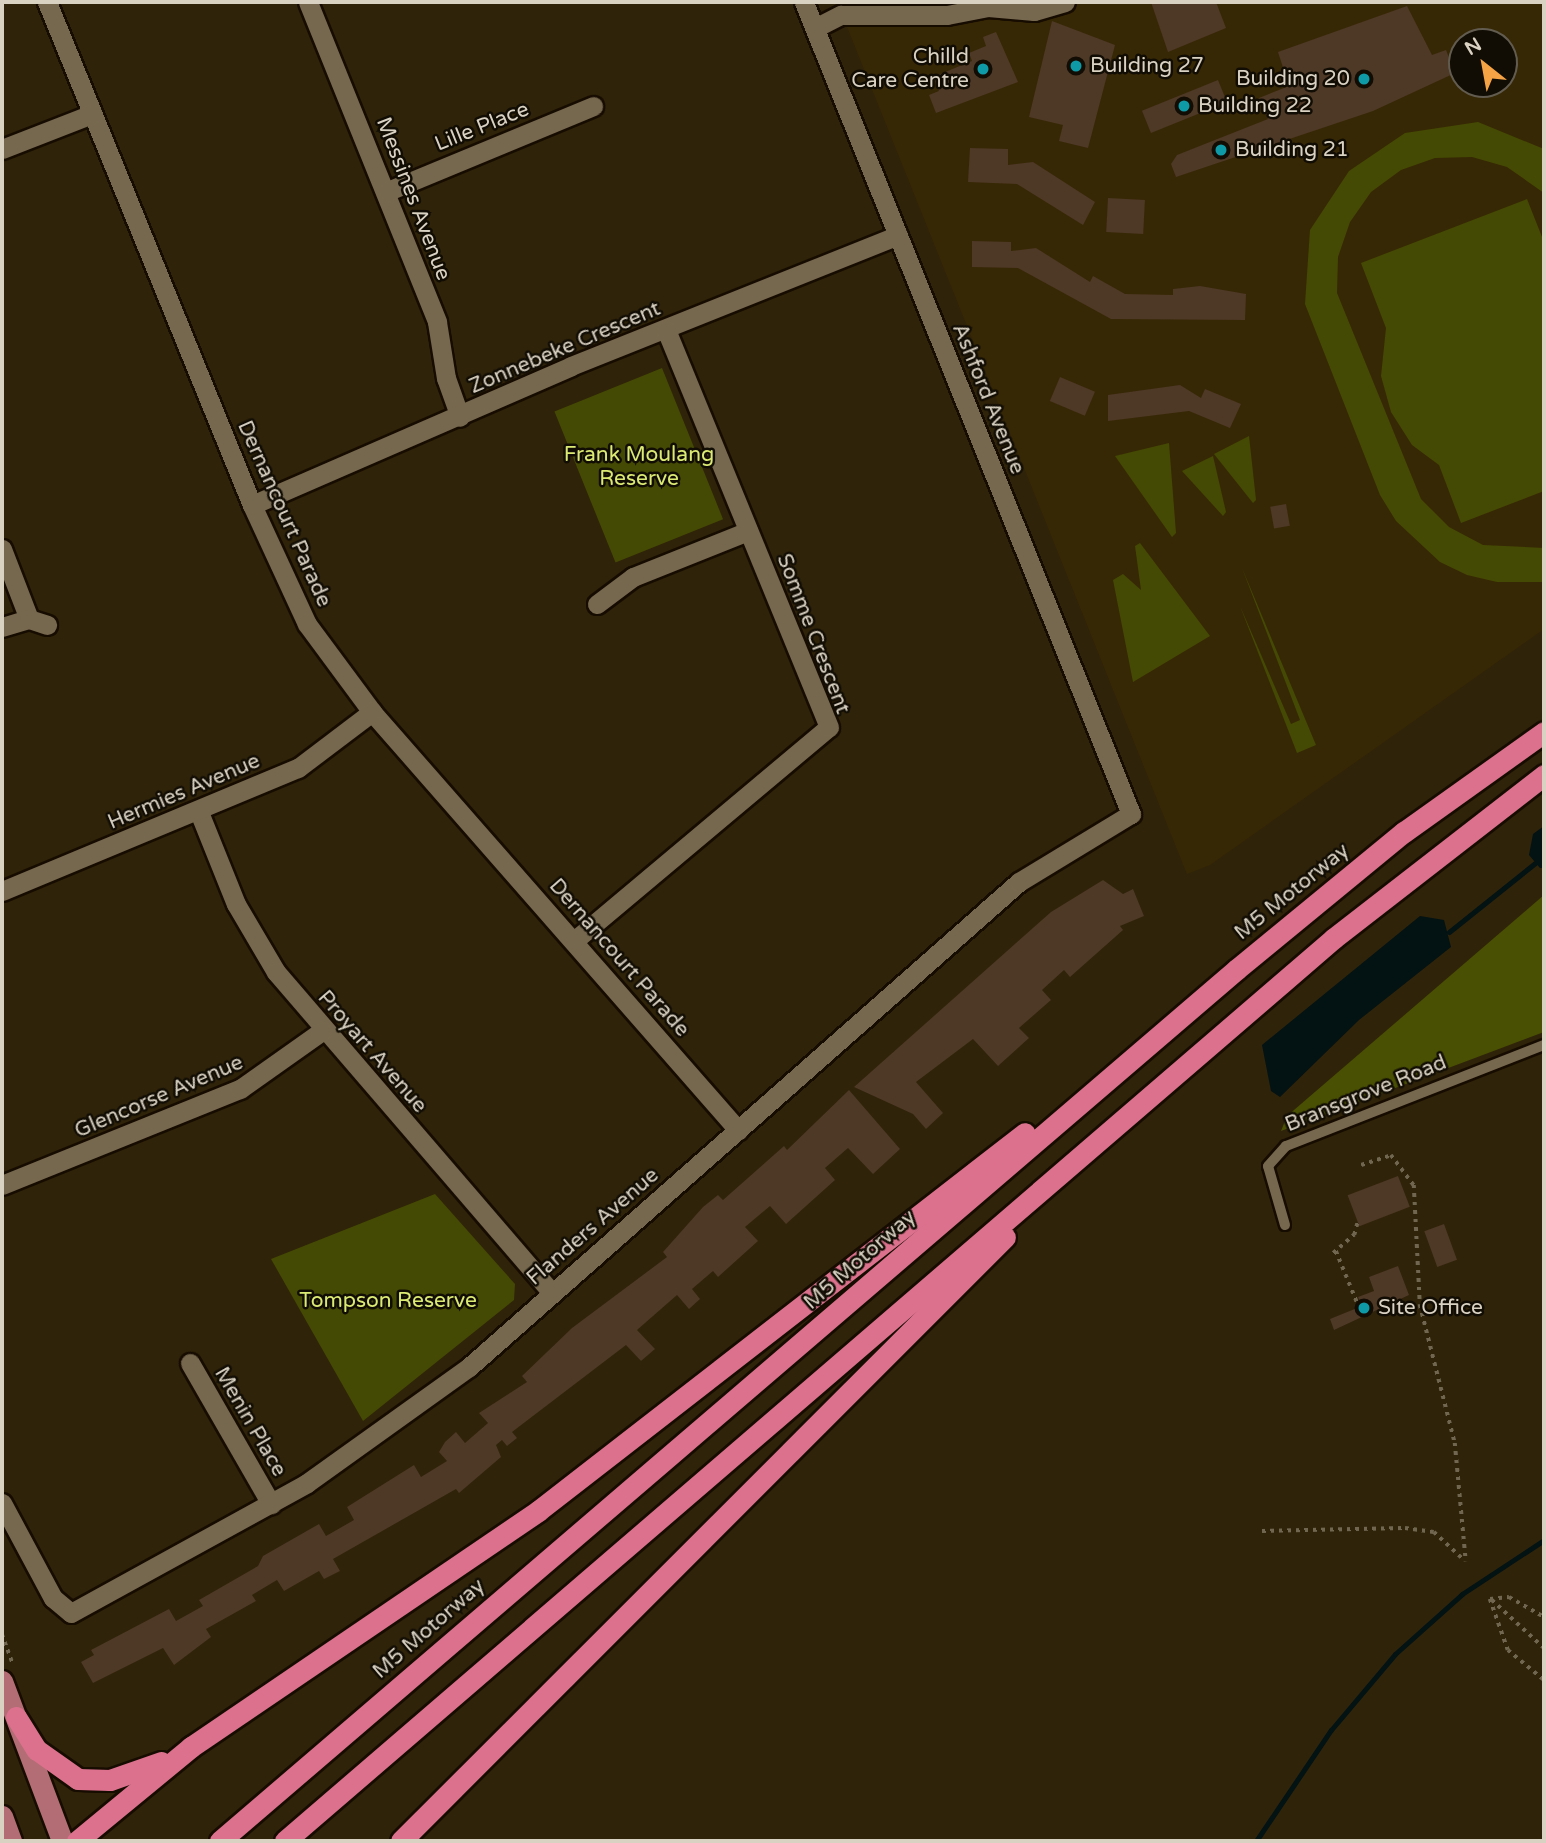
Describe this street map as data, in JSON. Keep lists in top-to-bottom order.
{
  "streets": {
    "highway": ["M5 Motorway"],
    "street": [
      "Lille Place",
      "Messines Avenue",
      "Zonnebeke Crescent",
      "Ashford Avenue",
      "Dernancourt Parade",
      "Somme Crescent",
      "Hermies Avenue",
      "Proyart Avenue",
      "Glencorse Avenue",
      "Flanders Avenue",
      "Menin Place"
    ],
    "lane": ["Bransgrove Road"]
  },
  "crossings": [
    ["Lille Place", "Messines Avenue"],
    ["Messines Avenue", "Zonnebeke Crescent"],
    ["Zonnebeke Crescent", "Ashford Avenue"],
    ["Zonnebeke Crescent", "Dernancourt Parade"],
    ["Zonnebeke Crescent", "Somme Crescent"],
    ["Ashford Avenue", "Flanders Avenue"],
    ["Dernancourt Parade", "Somme Crescent"],
    ["Dernancourt Parade", "Hermies Avenue"],
    ["Dernancourt Parade", "Flanders Avenue"],
    ["Hermies Avenue", "Proyart Avenue"],
    ["Proyart Avenue", "Glencorse Avenue"],
    ["Proyart Avenue", "Flanders Avenue"],
    ["Flanders Avenue", "Menin Place"]
  ],
  "parks": ["Frank Moulang Reserve", "Tompson Reserve"],
  "places": [
    "Building 27",
    "Chilld Care Centre",
    "Building 20",
    "Building 22",
    "Building 21",
    "Site Office"
  ],
  "north": "top left"
}
